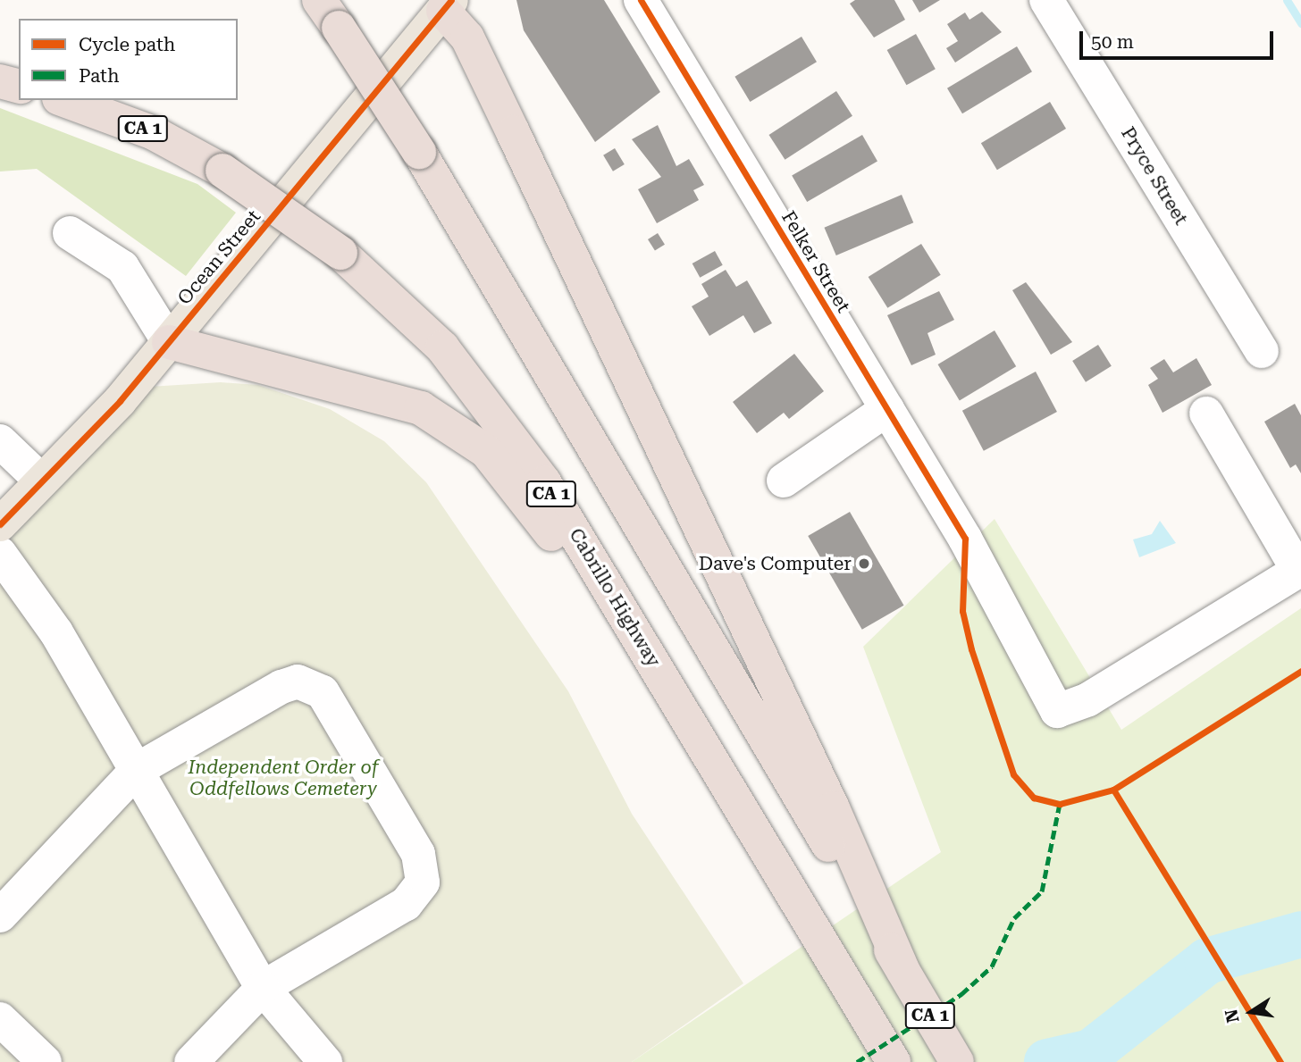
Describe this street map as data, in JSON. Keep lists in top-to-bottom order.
{
  "streets": {
    "highway": ["CA 1", "Cabrillo Highway"],
    "main road": ["Ocean Street"],
    "street": ["Pryce Street", "Felker Street"]
  },
  "parks": ["Independent Order of Oddfellows Cemetery"],
  "places": ["Dave's Computer"],
  "legend": ["Cycle path", "Path"],
  "scale_bar": "50 m",
  "north": "left"
}
